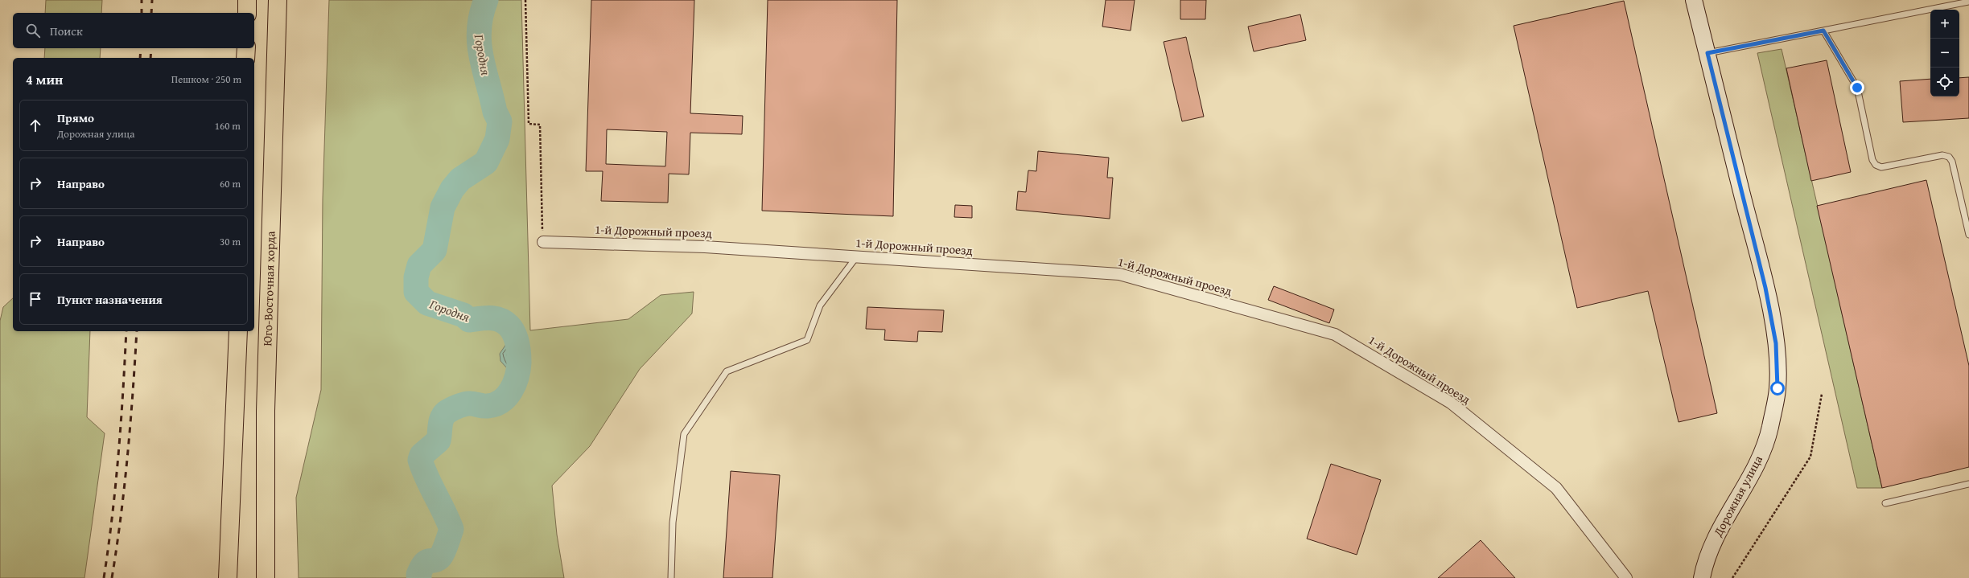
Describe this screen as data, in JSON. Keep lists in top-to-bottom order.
{
  "streets": {
    "main road": ["Юго-Восточная хорда", "Дорожная улица"],
    "street": ["1-й Дорожный проезд"]
  },
  "water": ["Городня"],
  "page": {
    "map_buttons": ["+", "−"],
    "search": "Поиск",
    "heading": ["4 мин", "Пешком · 250 m"],
    "list": [
      ["Прямо", "Дорожная улица", "160 m"],
      ["Направо", "60 m"],
      ["Направо", "30 m"],
      "Пункт назначения"
    ]
  }
}
